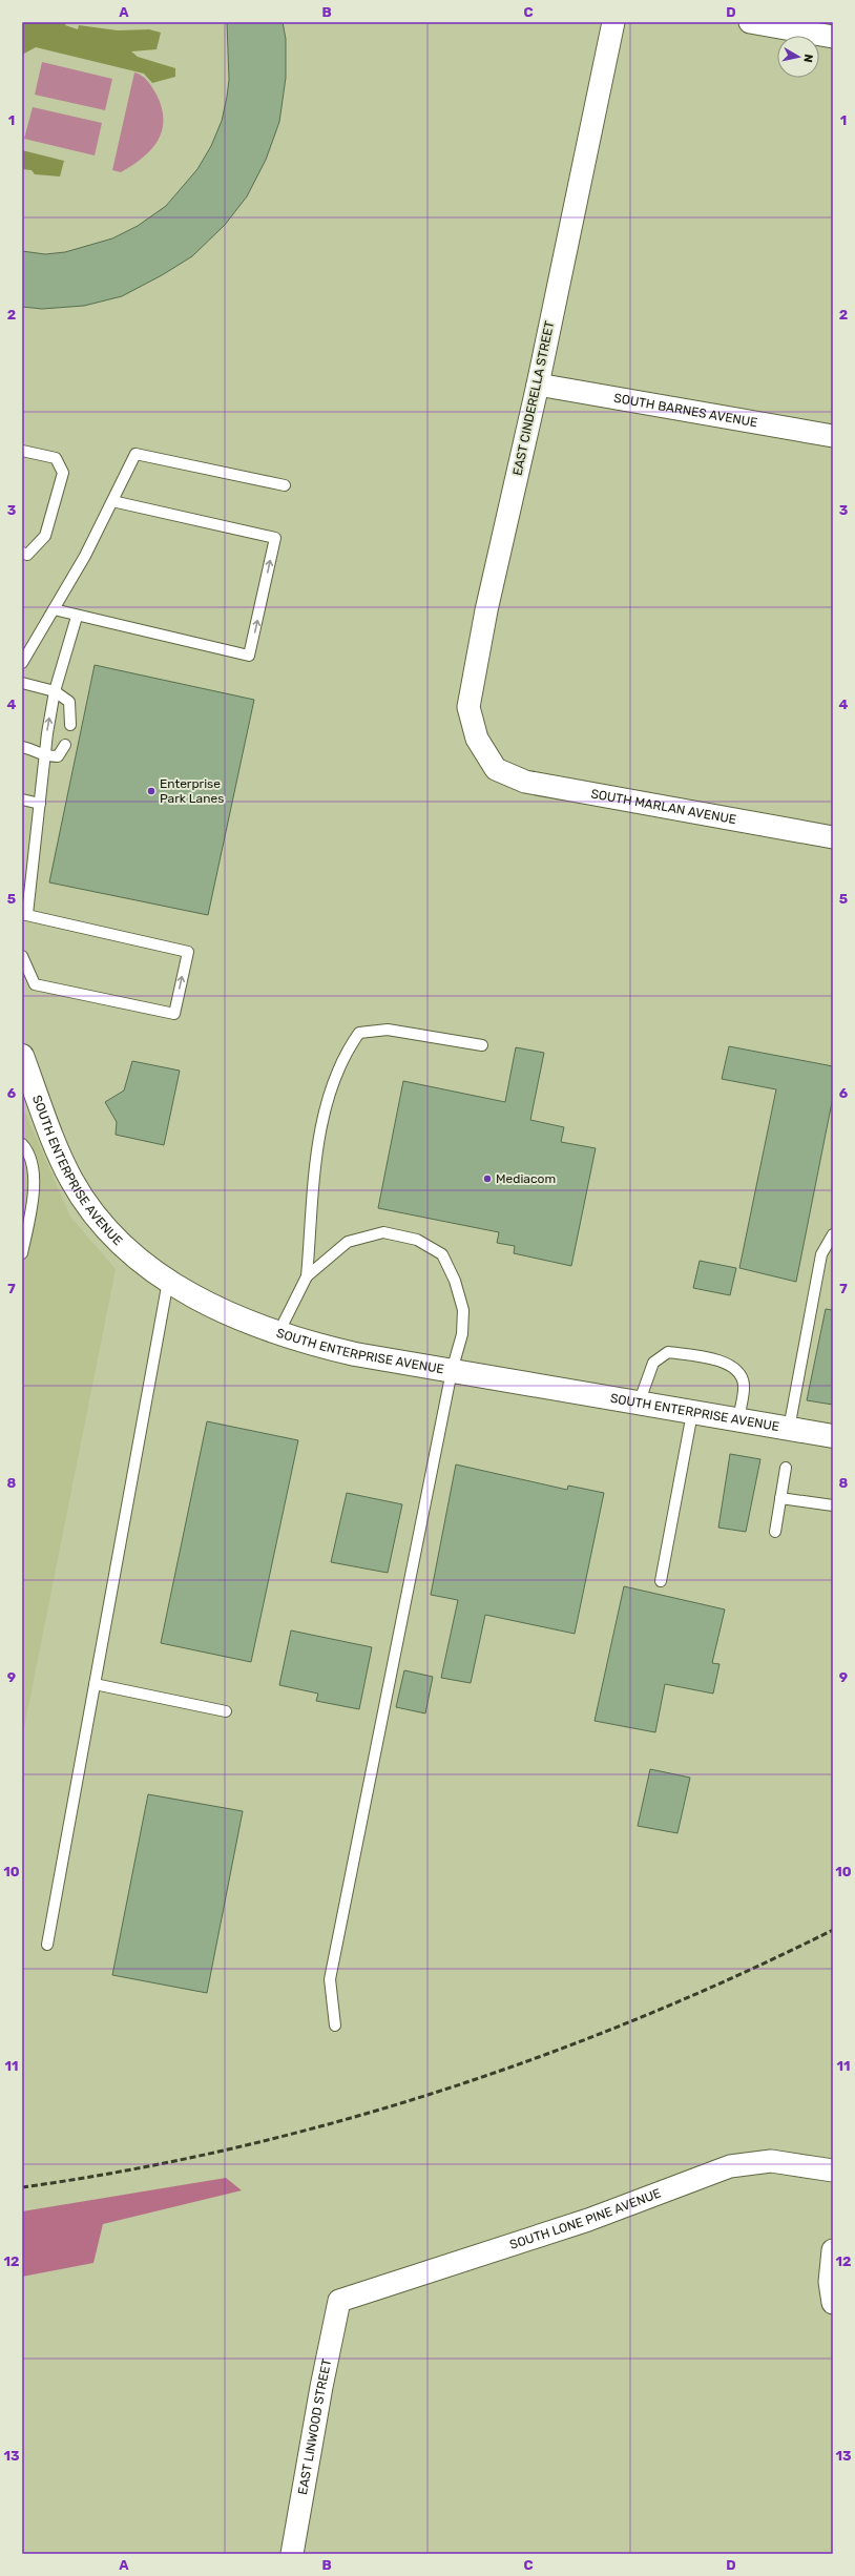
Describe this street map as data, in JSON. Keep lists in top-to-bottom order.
{
  "streets": {
    "street": [
      "EAST CINDERELLA STREET",
      "SOUTH BARNES AVENUE",
      "SOUTH MARLAN AVENUE",
      "SOUTH ENTERPRISE AVENUE",
      "SOUTH LONE PINE AVENUE",
      "EAST LINWOOD STREET"
    ]
  },
  "crossings": [
    ["EAST CINDERELLA STREET", "SOUTH BARNES AVENUE"],
    ["EAST CINDERELLA STREET", "SOUTH MARLAN AVENUE"],
    ["SOUTH LONE PINE AVENUE", "EAST LINWOOD STREET"]
  ],
  "places": ["Enterprise Park Lanes", "Mediacom"],
  "north": "right",
  "grid": {
    "columns": [
      "A",
      "B",
      "C",
      "D"
    ],
    "rows": [
      "1",
      "2",
      "3",
      "4",
      "5",
      "6",
      "7",
      "8",
      "9",
      "10",
      "11",
      "12",
      "13"
    ]
  }
}
